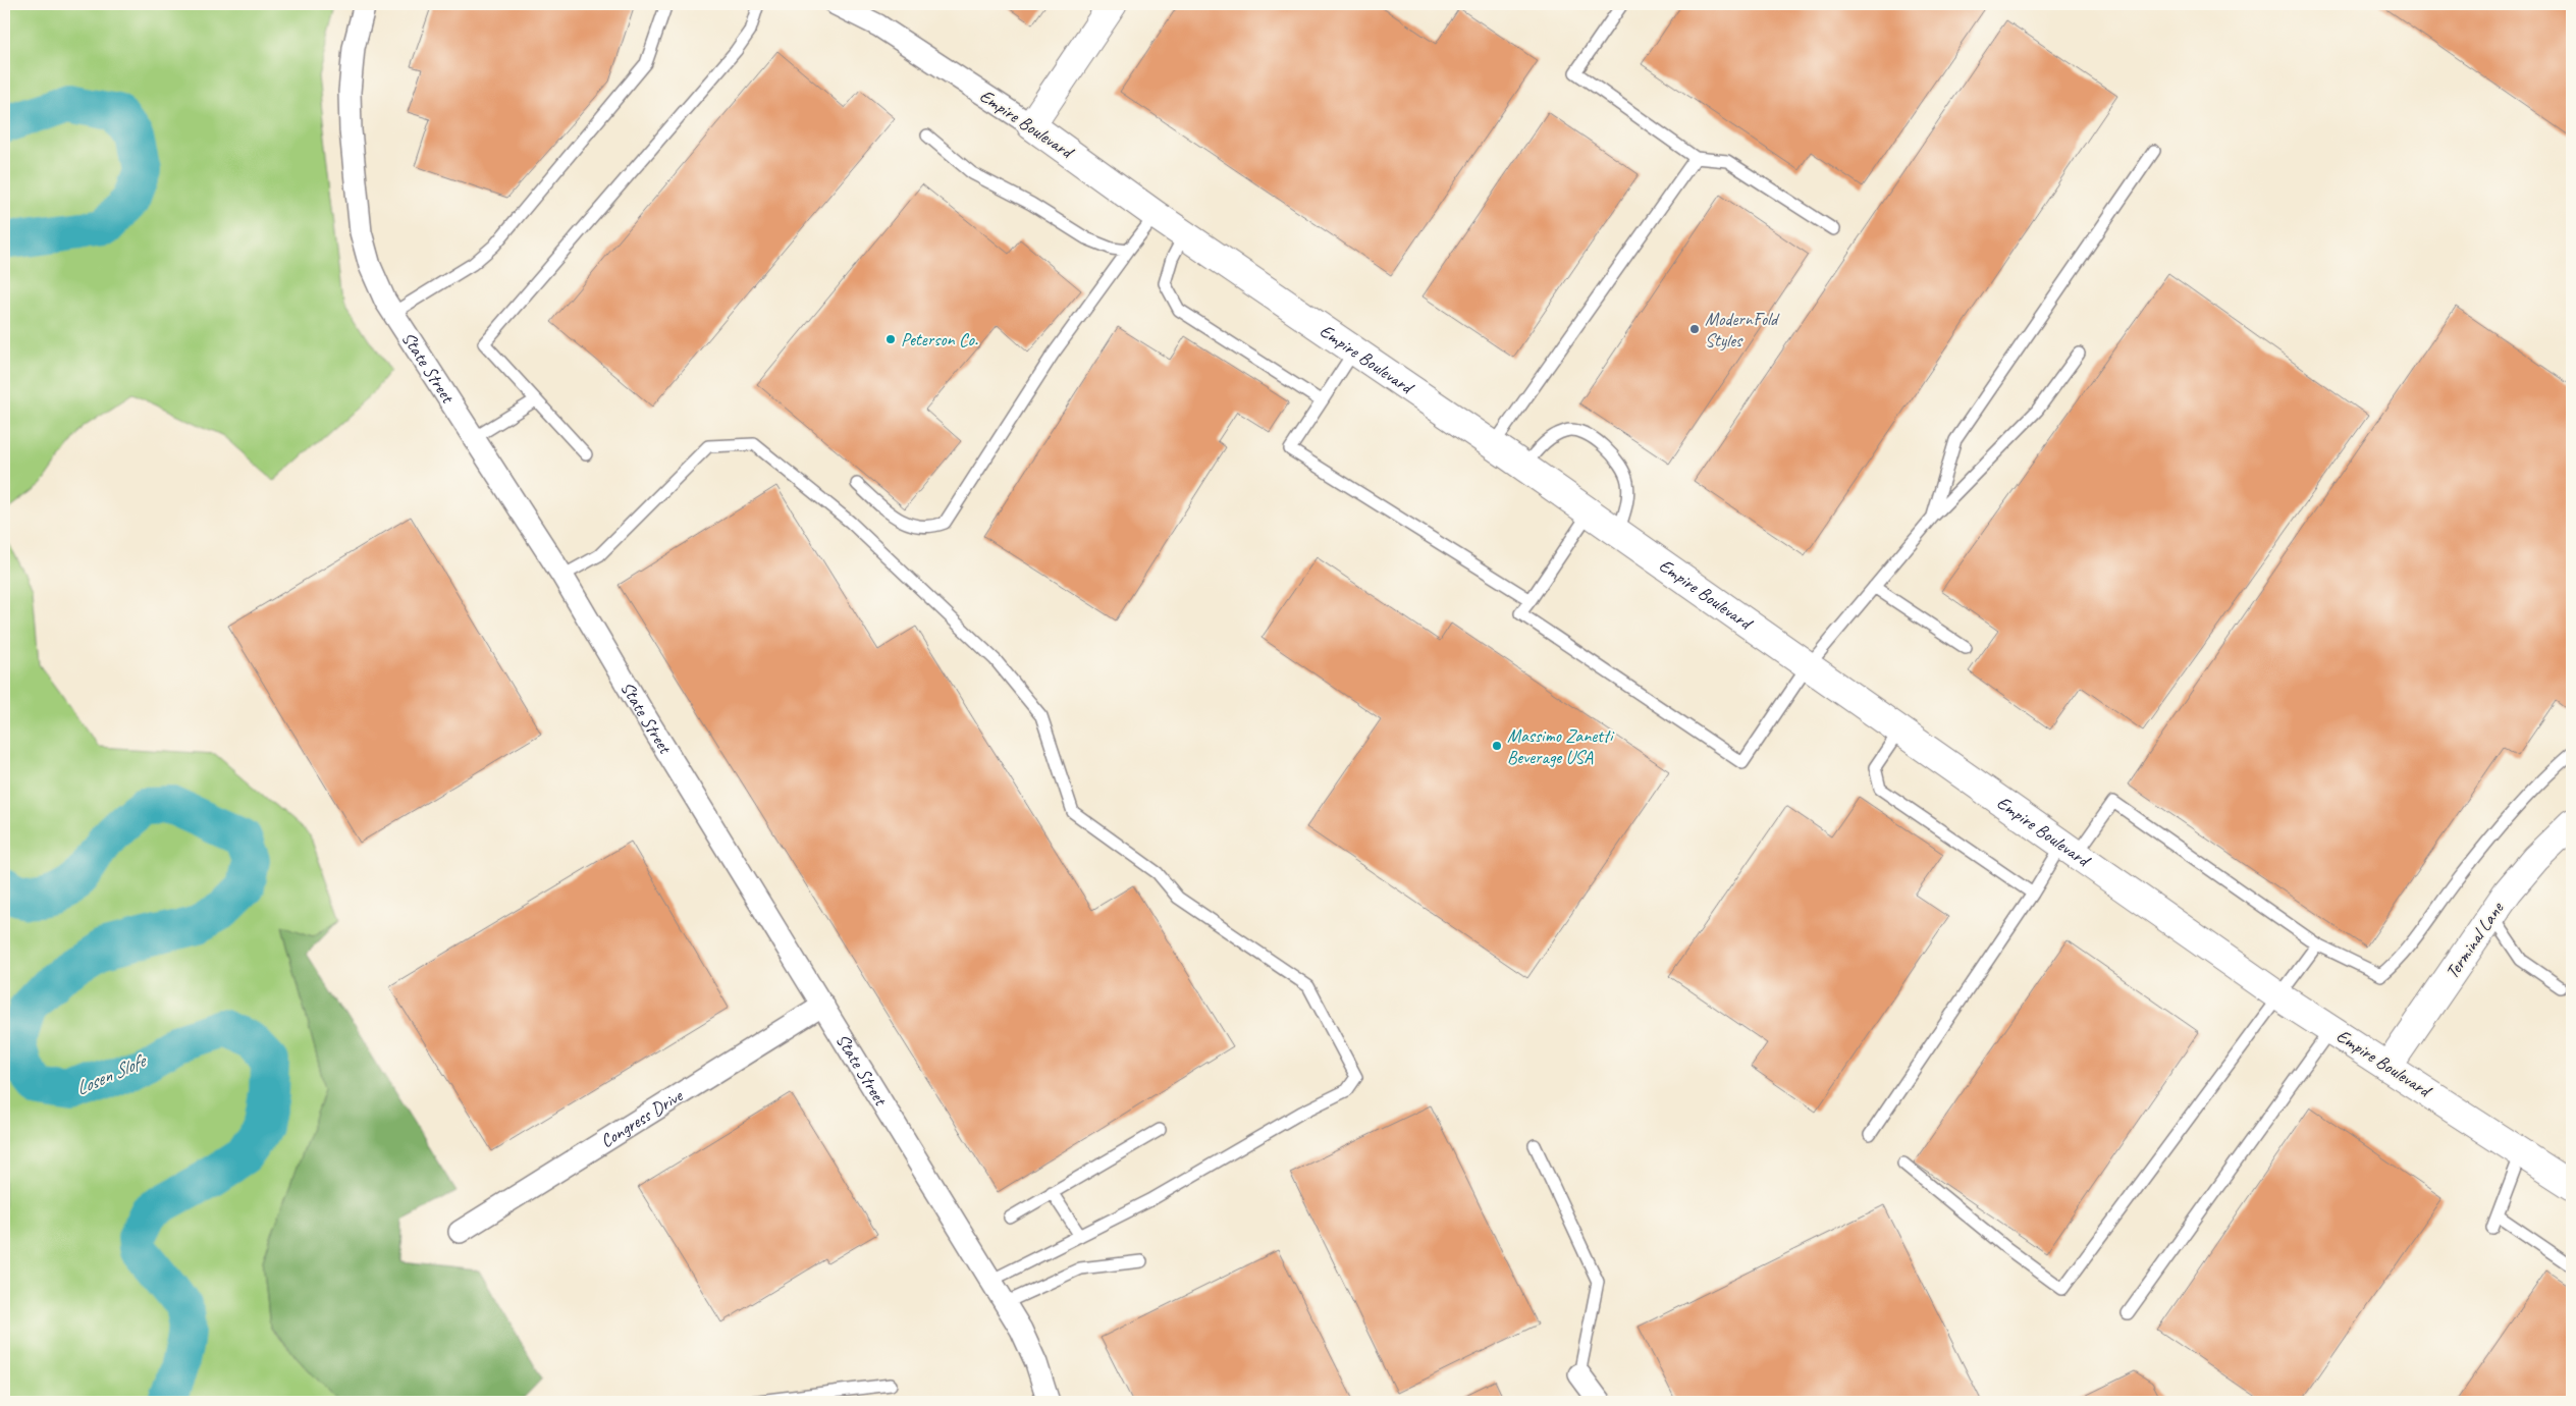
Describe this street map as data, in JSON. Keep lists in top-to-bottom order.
{
  "streets": {
    "street": [
      "Empire Boulevard",
      "State Street",
      "Terminal Lane",
      "Congress Drive"
    ]
  },
  "crossings": [
    ["Empire Boulevard", "Terminal Lane"],
    ["State Street", "Congress Drive"]
  ],
  "water": ["Losen Slofe"],
  "places": ["ModernFold Styles", "Peterson Co.", "Massimo Zanetti Beverage USA"]
}
